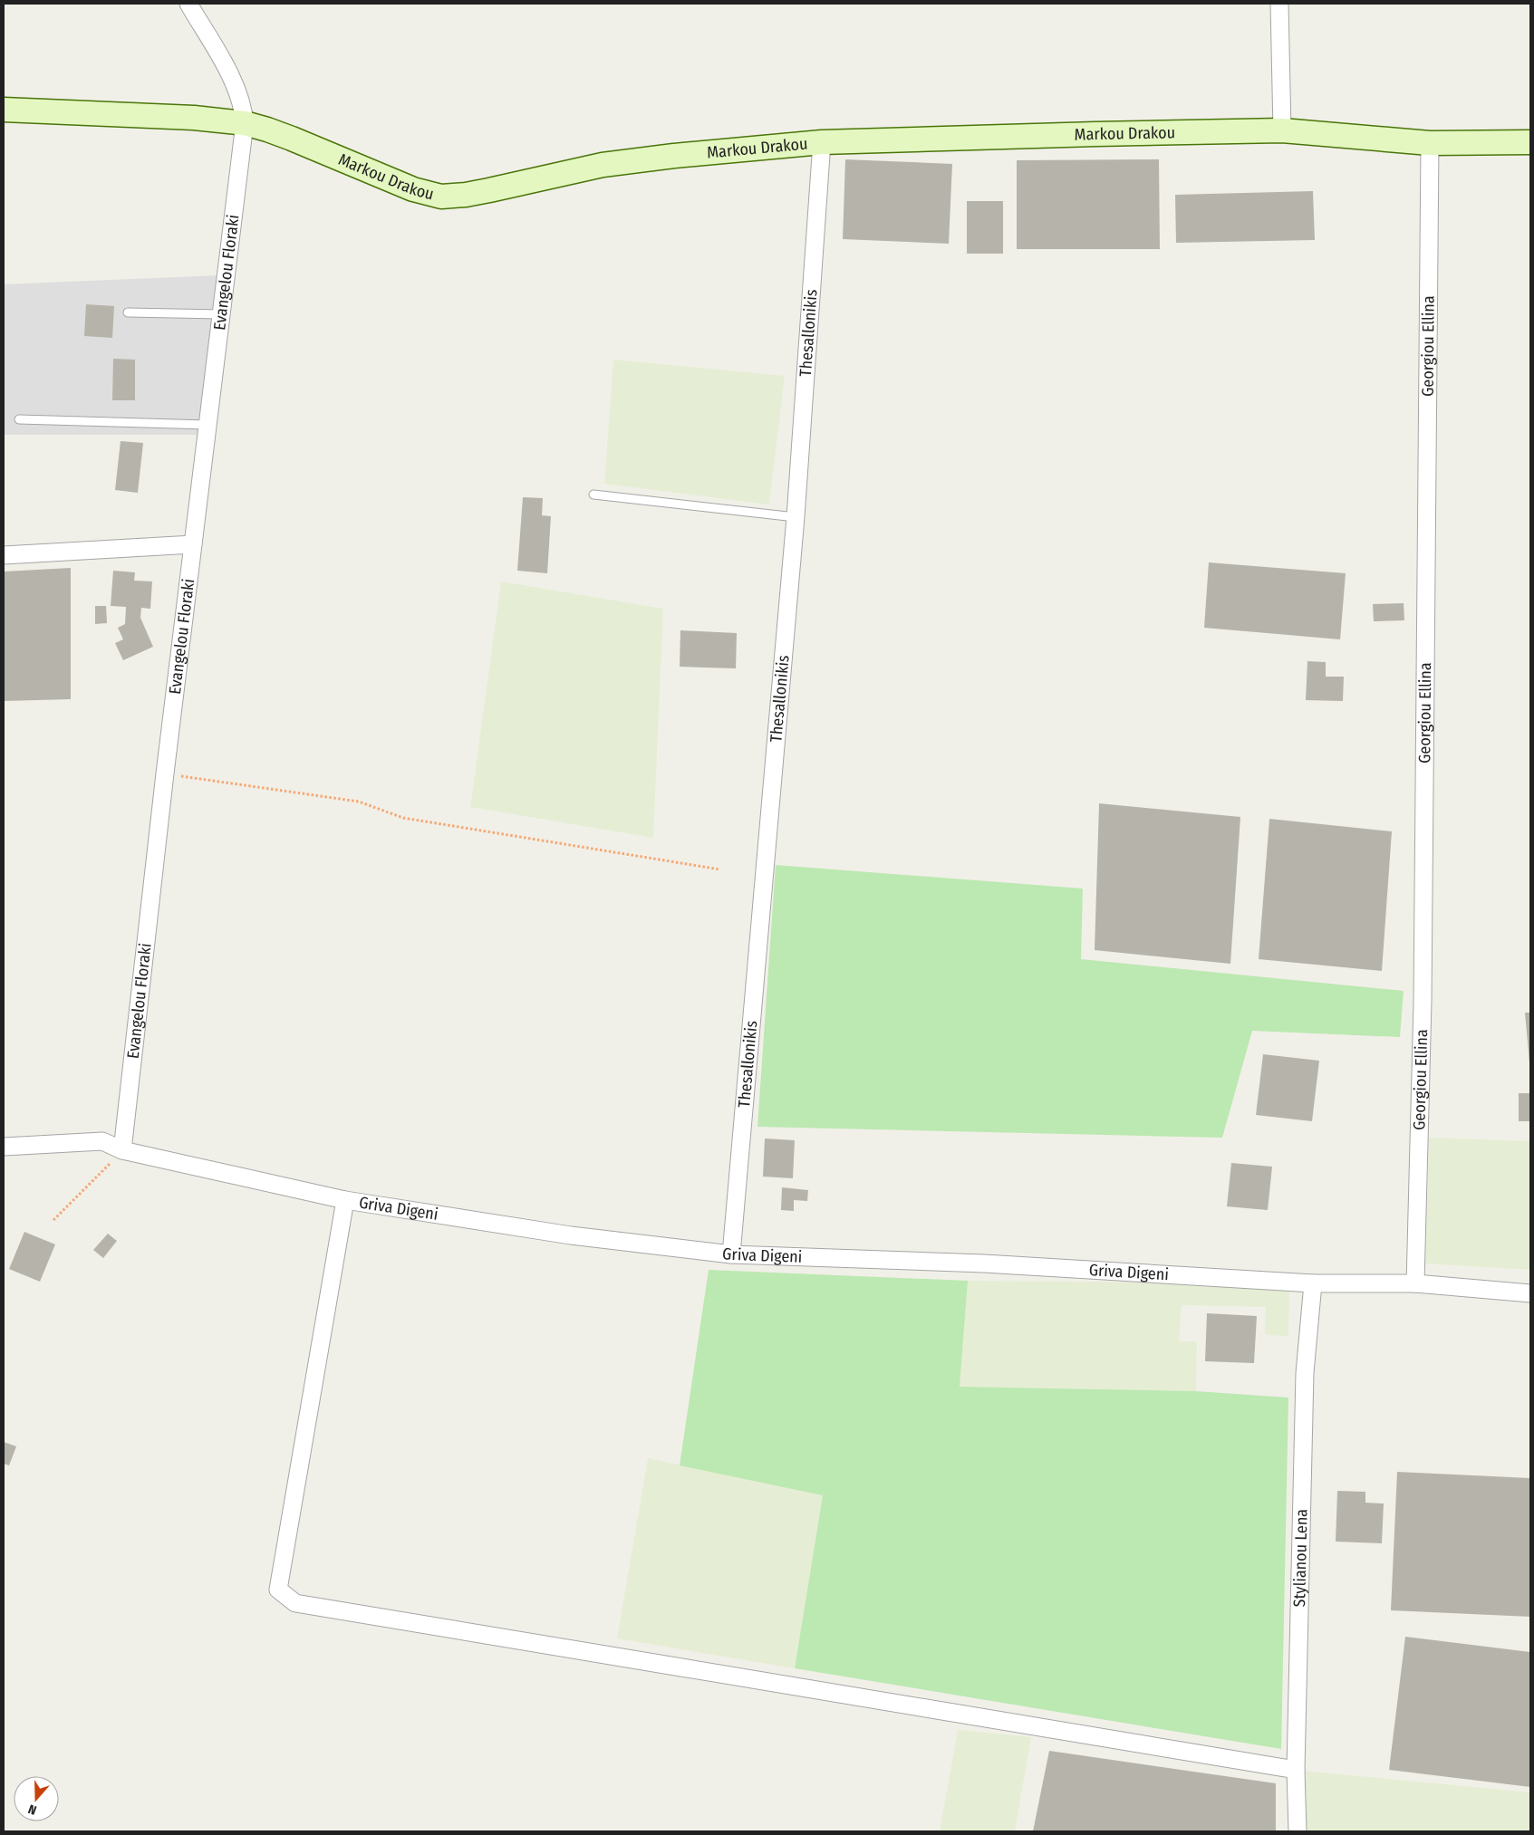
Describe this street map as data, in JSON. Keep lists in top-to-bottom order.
{
  "streets": {
    "street": [
      "Markou Drakou",
      "Evangelou Floraki",
      "Thesallonikis",
      "Georgiou Ellina",
      "Griva Digeni",
      "Stylianou Lena"
    ]
  },
  "crossings": [
    ["Markou Drakou", "Evangelou Floraki"],
    ["Markou Drakou", "Thesallonikis"],
    ["Markou Drakou", "Georgiou Ellina"],
    ["Evangelou Floraki", "Griva Digeni"],
    ["Thesallonikis", "Griva Digeni"],
    ["Georgiou Ellina", "Griva Digeni"],
    ["Griva Digeni", "Stylianou Lena"]
  ],
  "north": "bottom"
}
